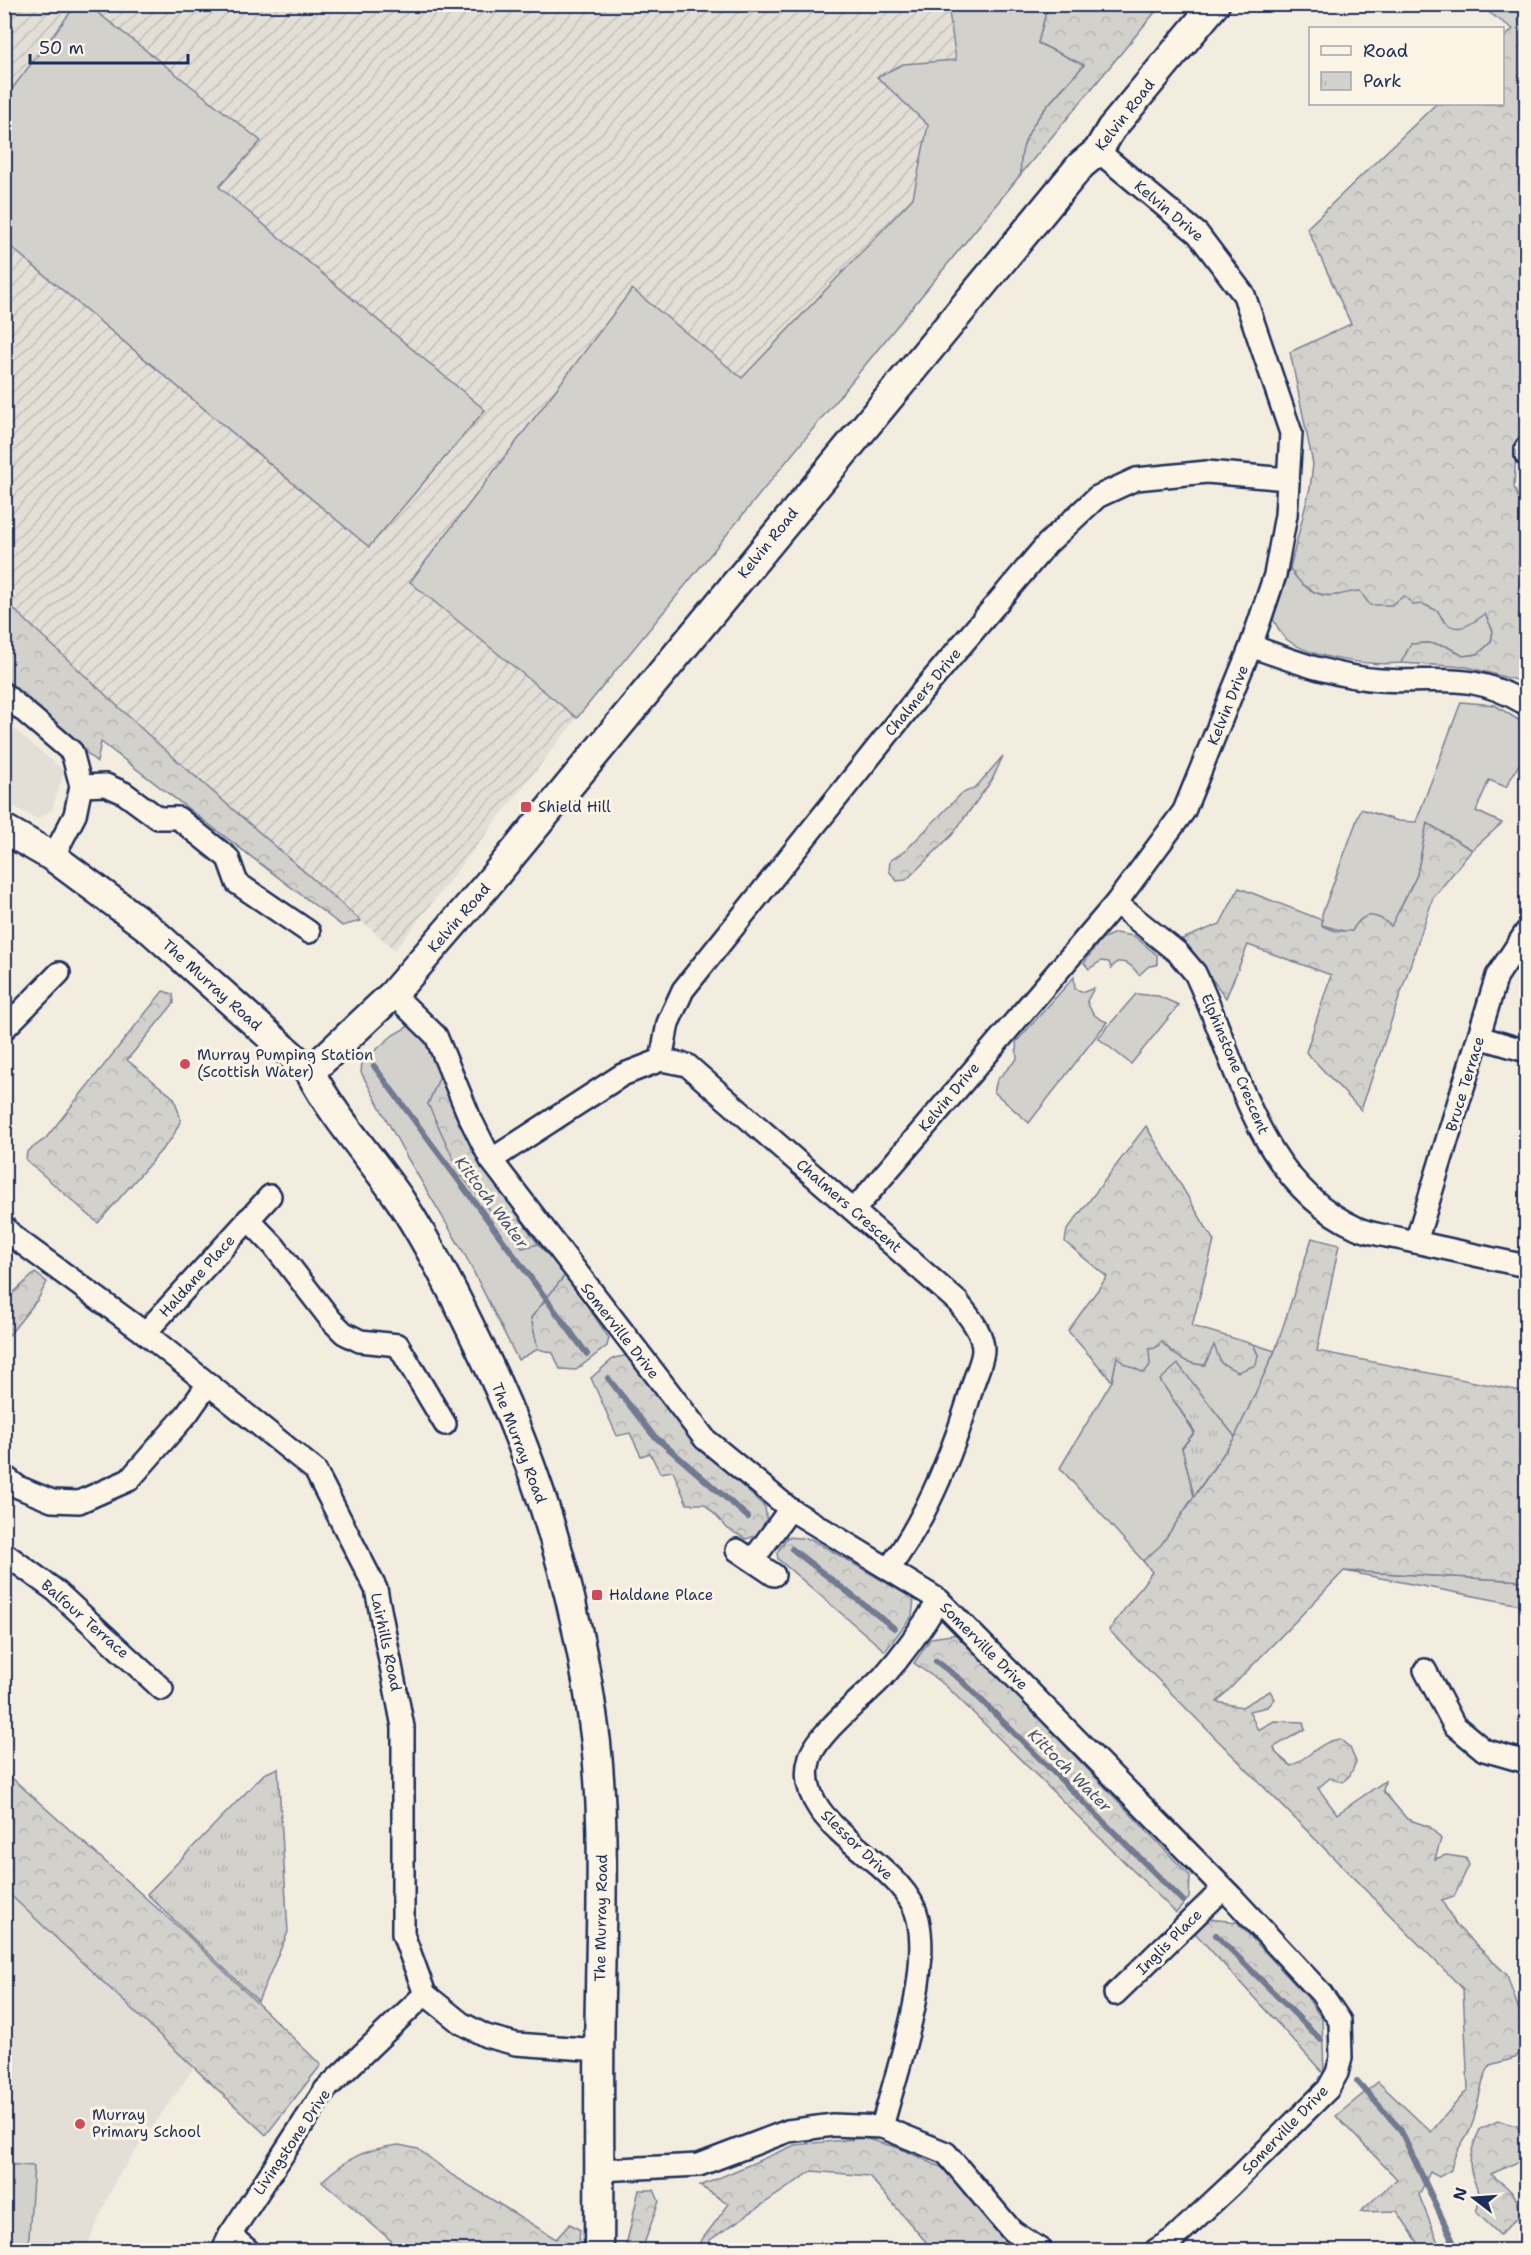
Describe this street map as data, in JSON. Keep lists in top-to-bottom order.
{
  "streets": {
    "street": [
      "Kelvin Road",
      "Kelvin Drive",
      "Chalmers Drive",
      "The Murray Road",
      "Elphinstone Crescent",
      "Bruce Terrace",
      "Chalmers Crescent",
      "Haldane Place",
      "Somerville Drive",
      "Balfour Terrace",
      "Lairhills Road",
      "Slessor Drive",
      "Inglis Place",
      "Livingstone Drive"
    ]
  },
  "crossings": [
    ["Kelvin Road", "Kelvin Drive"],
    ["Kelvin Road", "The Murray Road"],
    ["Kelvin Road", "Somerville Drive"],
    ["Kelvin Drive", "Chalmers Drive"],
    ["Kelvin Drive", "Elphinstone Crescent"],
    ["Kelvin Drive", "Chalmers Crescent"],
    ["Chalmers Drive", "Chalmers Crescent"],
    ["Elphinstone Crescent", "Bruce Terrace"],
    ["Chalmers Crescent", "Somerville Drive"],
    ["Haldane Place", "Lairhills Road"],
    ["Somerville Drive", "Slessor Drive"],
    ["Somerville Drive", "Inglis Place"],
    ["Lairhills Road", "Livingstone Drive"]
  ],
  "water": ["Kittoch Water"],
  "places": {
    "transit": ["Shield Hill", "Haldane Place"],
    "other": ["Murray Pumping Station (Scottish Water)", "Murray Primary School"]
  },
  "legend": ["Road", "Park"],
  "scale_bar": "50 m",
  "north": "left"
}
